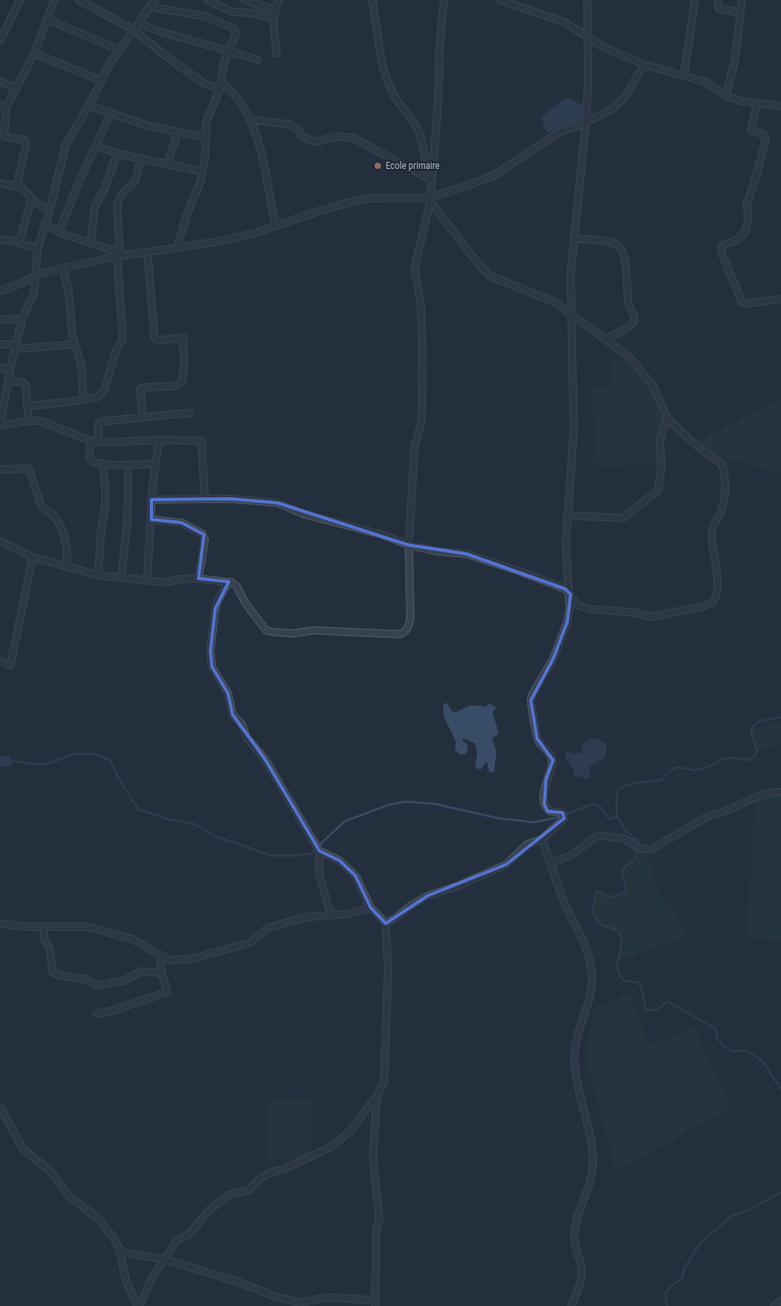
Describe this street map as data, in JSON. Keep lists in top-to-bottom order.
{
  "places": ["Ecole primaire"]
}
